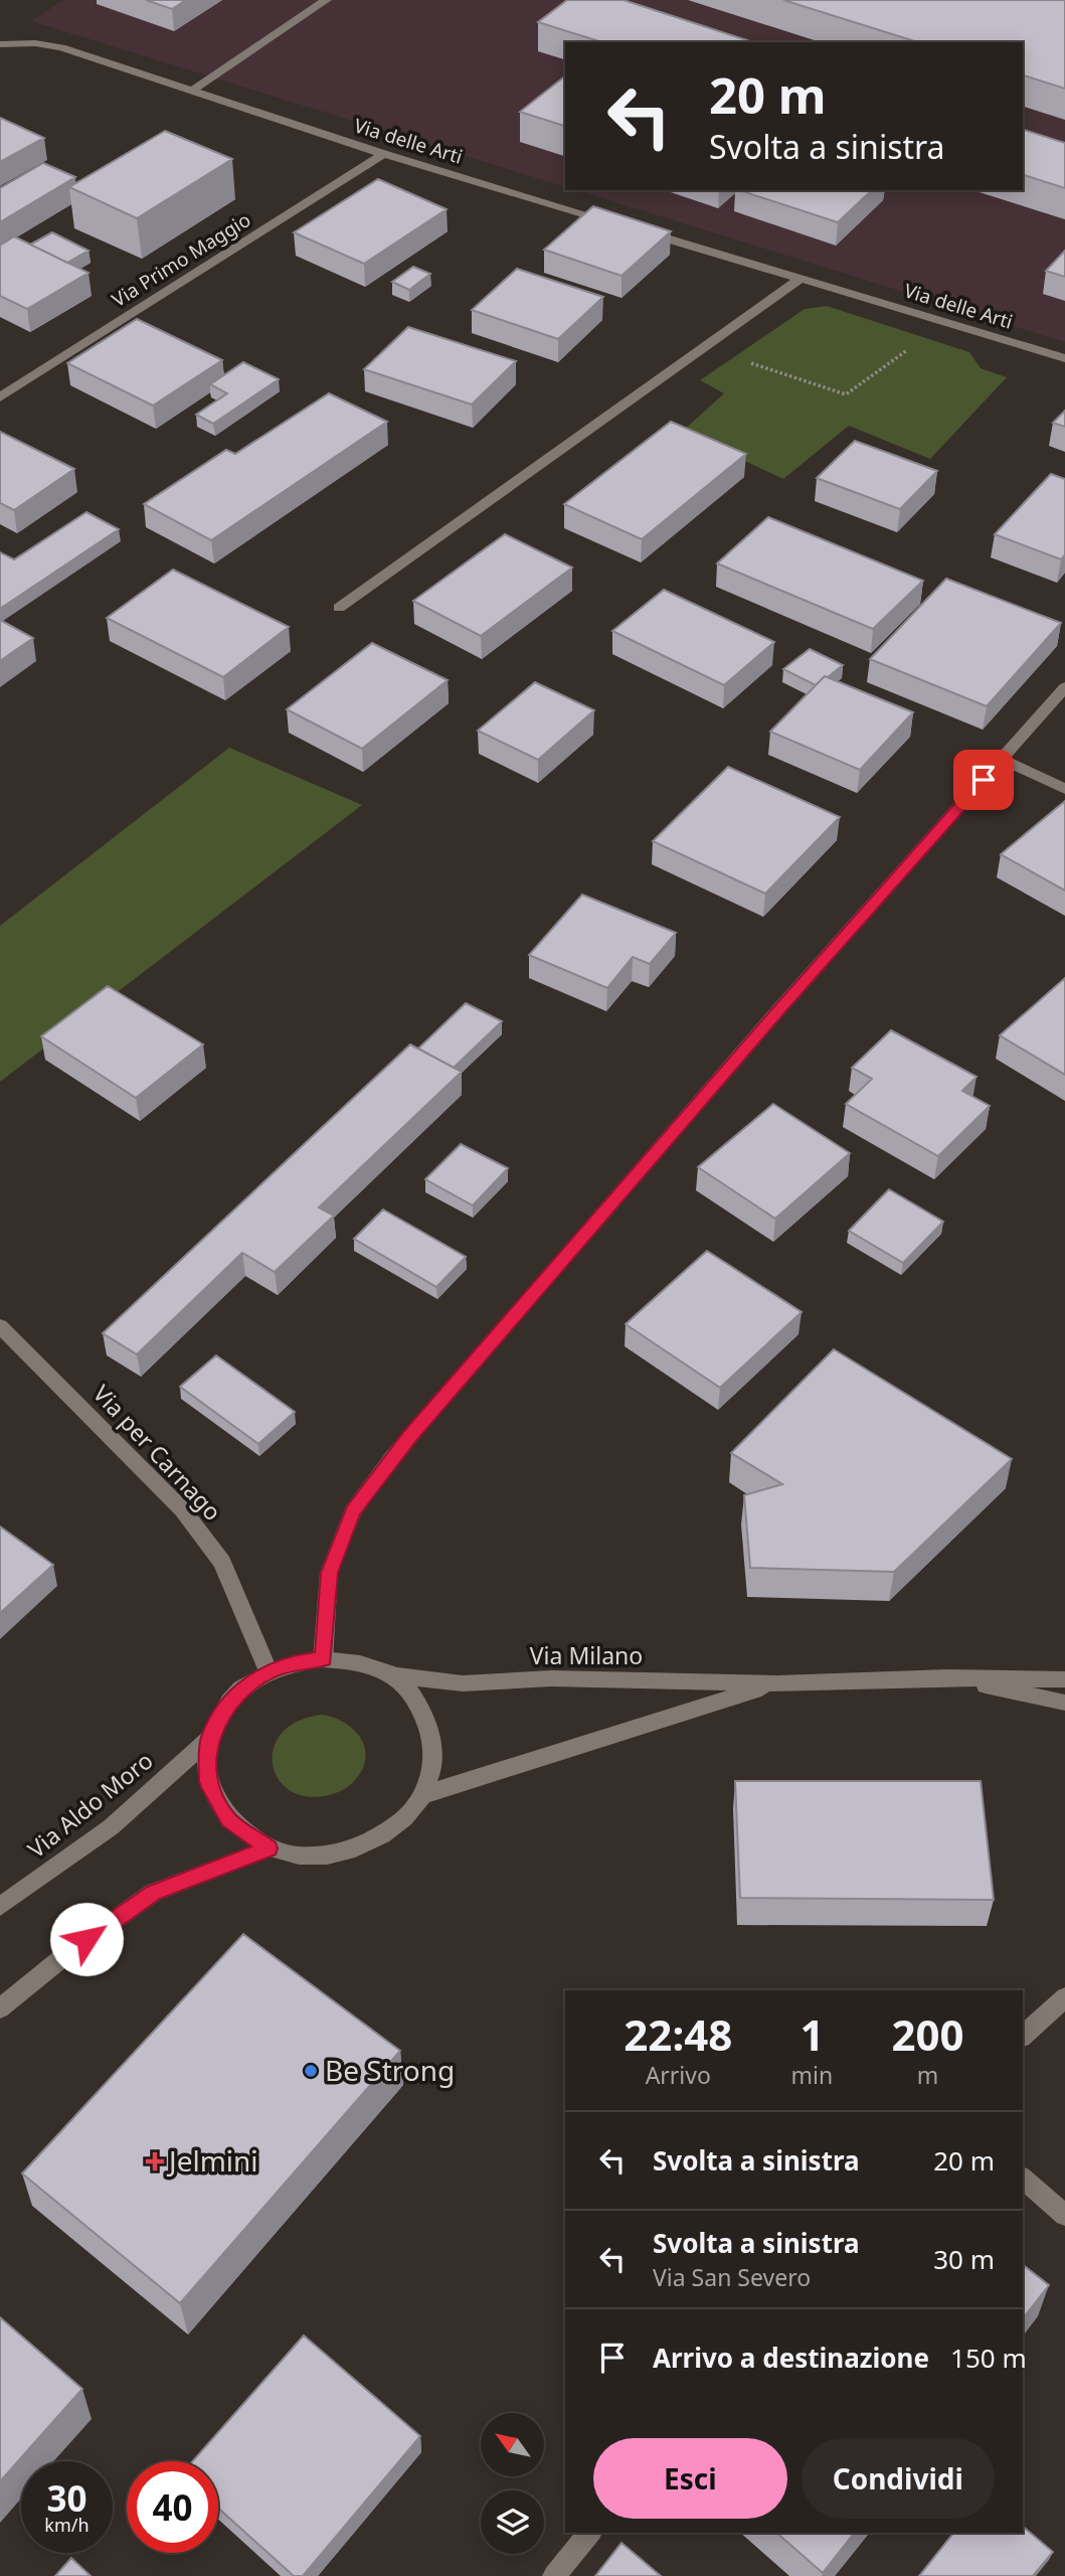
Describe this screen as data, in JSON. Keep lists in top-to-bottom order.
{
  "streets": {
    "street": [
      "Via delle Arti",
      "Via Primo Maggio",
      "Via per Carnago",
      "Via Milano",
      "Via Aldo Moro"
    ]
  },
  "crossings": [
    ["Via delle Arti", "Via Primo Maggio"],
    ["Via per Carnago", "Via Milano"],
    ["Via per Carnago", "Via Aldo Moro"],
    ["Via Milano", "Via Aldo Moro"]
  ],
  "places": {
    "other": ["Be Strong"],
    "health": ["Jelmini"]
  },
  "north": "top left",
  "page": {
    "turn": ["20 m", "Svolta a sinistra"],
    "eta": [
      "22:48",
      "Arrivo",
      "1",
      "min",
      "200",
      "m"
    ],
    "list": [
      {
        "name": "Svolta a sinistra",
        "value": "20 m"
      },
      {
        "name": "Svolta a sinistra",
        "note": "Via San Severo",
        "value": "30 m"
      },
      {
        "name": "Arrivo a destinazione",
        "value": "150 m"
      }
    ],
    "buttons": ["Esci", "Condividi"],
    "speed": "30 km/h",
    "limit": "40"
  }
}
